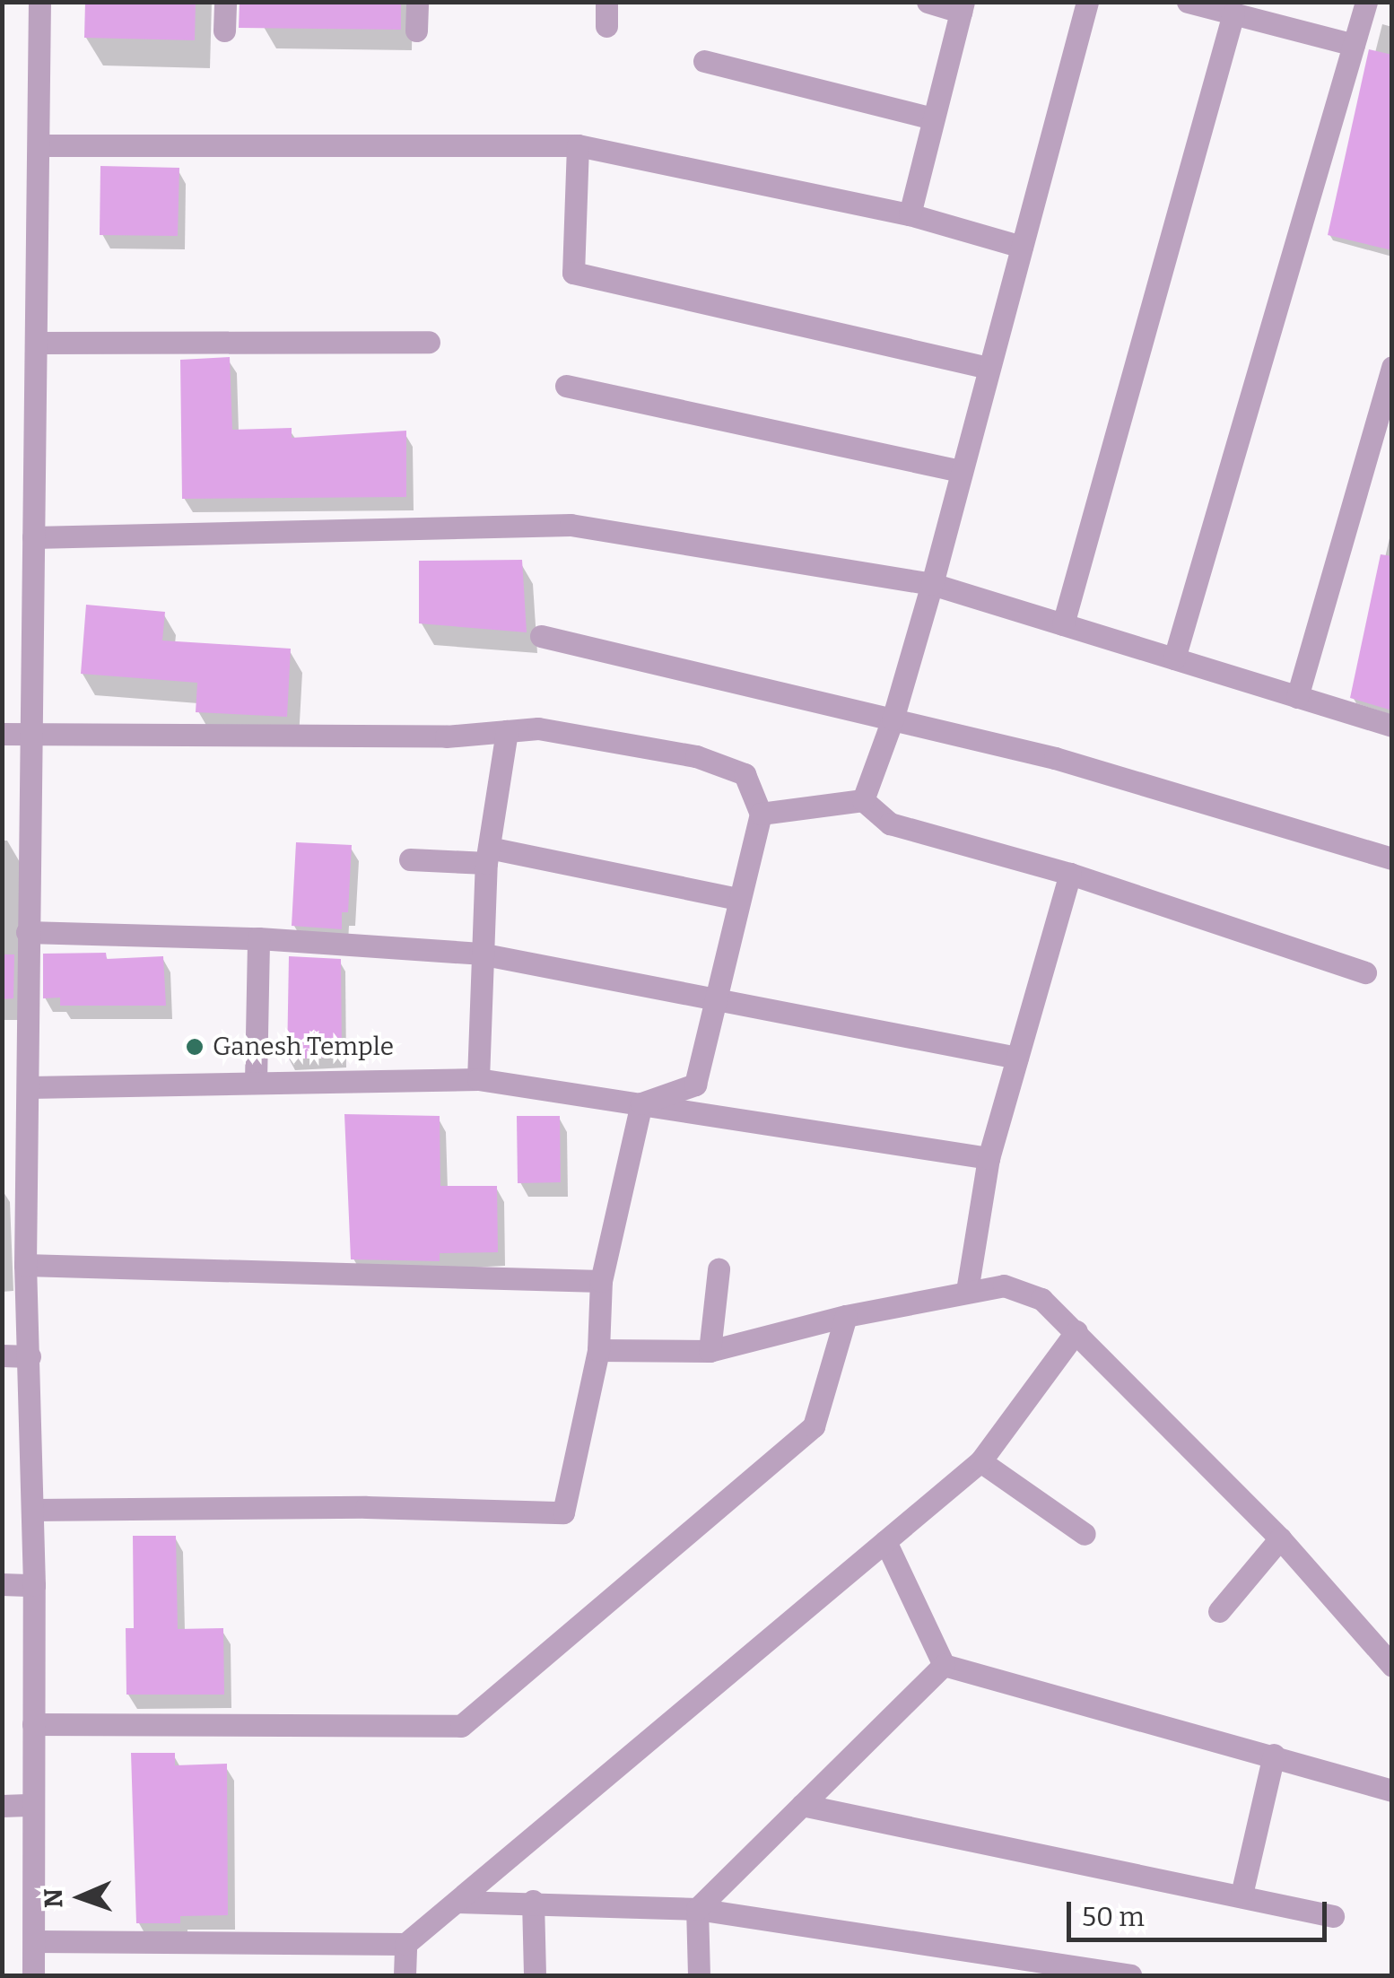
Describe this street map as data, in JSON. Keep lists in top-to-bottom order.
{
  "places": ["Ganesh Temple"],
  "scale_bar": "50 m",
  "north": "left"
}
